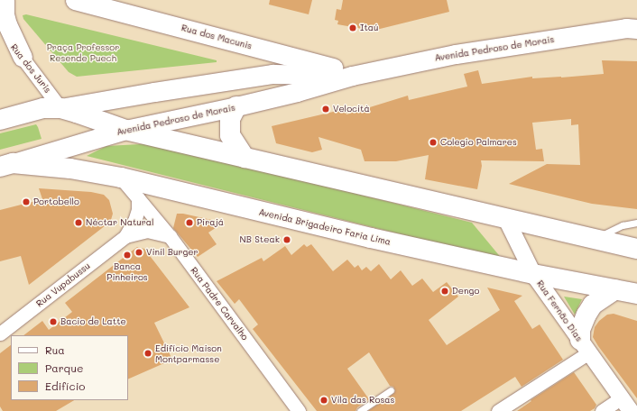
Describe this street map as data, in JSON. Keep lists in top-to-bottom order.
{
  "streets": {
    "highway": ["Avenida Pedroso de Morais", "Avenida Brigadeiro Faria Lima"],
    "main road": ["Rua dos Macunis"],
    "street": [
      "Rua dos Juris",
      "Rua Vupabussu",
      "Rua Padre Carvalho",
      "Rua Fernão Dias"
    ]
  },
  "crossings": [
    ["Rua dos Macunis", "Avenida Pedroso de Morais"],
    ["Avenida Pedroso de Morais", "Rua dos Juris"],
    ["Avenida Pedroso de Morais", "Avenida Brigadeiro Faria Lima"],
    ["Avenida Brigadeiro Faria Lima", "Rua Fernão Dias"],
    ["Rua Vupabussu", "Rua Padre Carvalho"]
  ],
  "parks": ["Praça Professor Resende Puech"],
  "places": [
    "Itaú",
    "Velocità",
    "Colegio Palmares",
    "Portobello",
    "Néctar Natural",
    "Pirajá",
    "NB Steak",
    "Vinil Burger",
    "Banca Pinheiros",
    "Dengo",
    "Bacio de Latte",
    "Edifício Maison Montparmasse",
    "Vila das Rosas"
  ],
  "legend": ["Rua", "Parque", "Edifício"]
}
